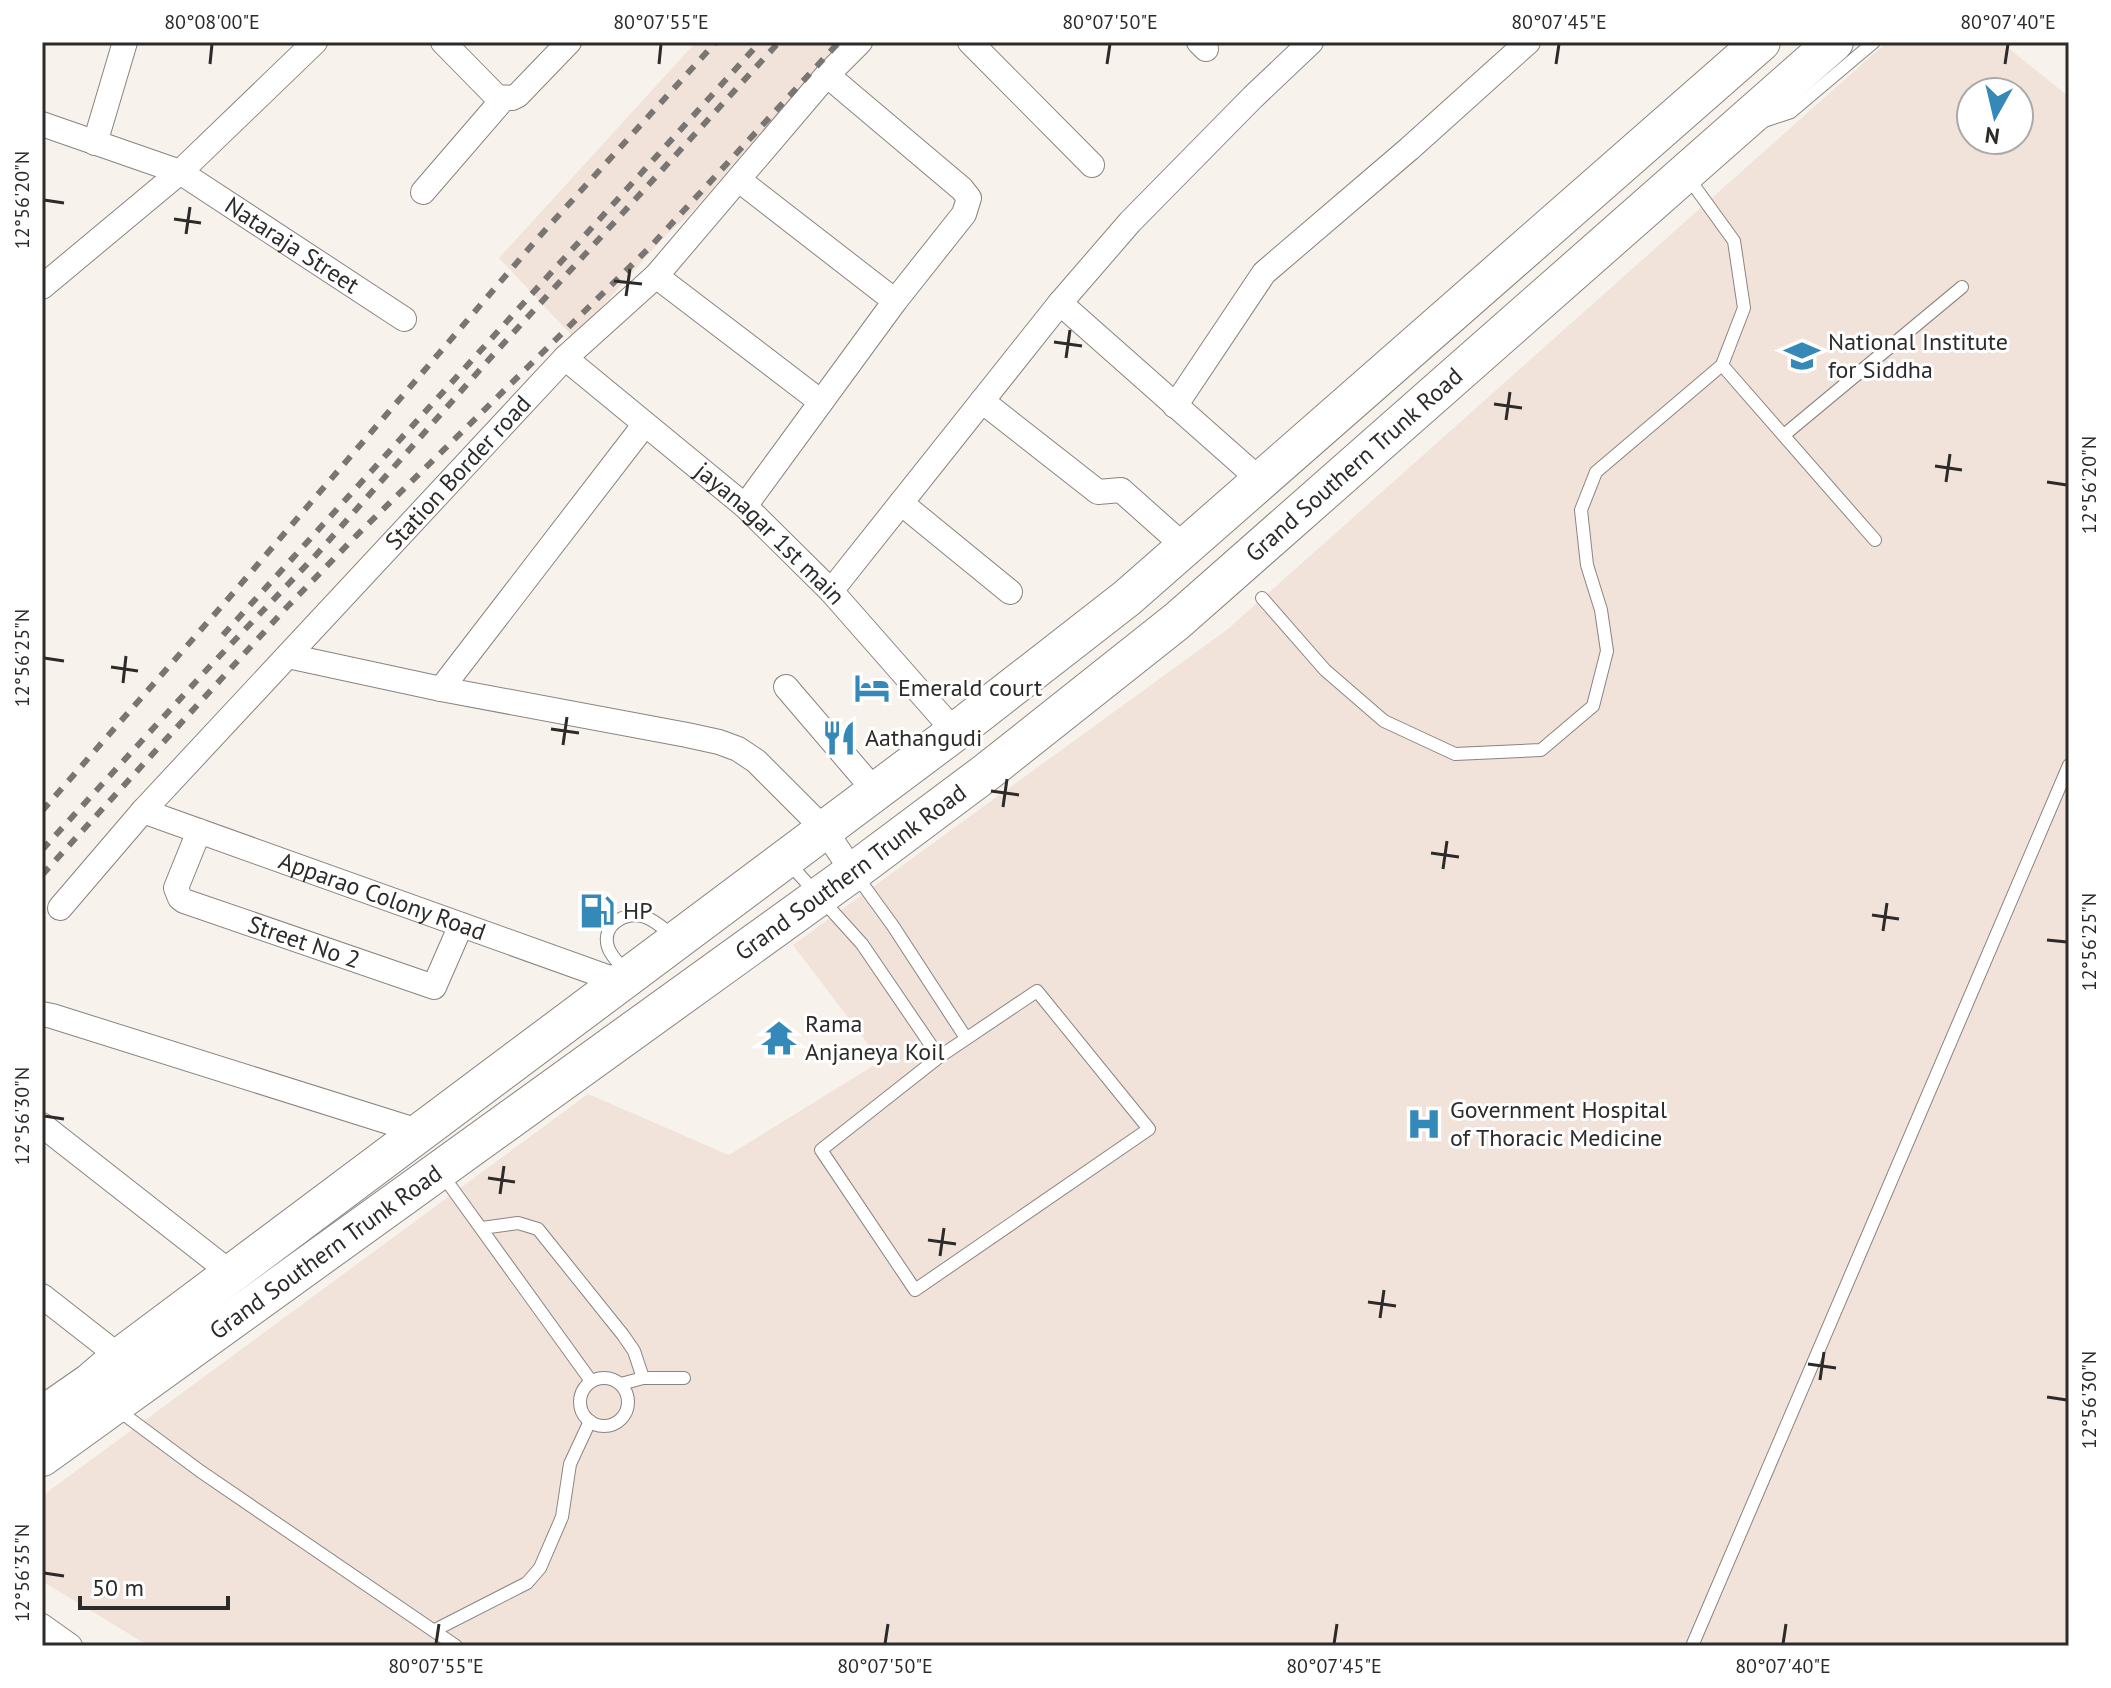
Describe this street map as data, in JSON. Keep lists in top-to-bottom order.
{
  "streets": {
    "main road": ["Grand Southern Trunk Road"],
    "street": [
      "Nataraja Street",
      "Station Border road",
      "jayanagar 1st main",
      "Apparao Colony Road",
      "Street No 2"
    ]
  },
  "crossings": [
    ["Grand Southern Trunk Road", "jayanagar 1st main"],
    ["Grand Southern Trunk Road", "Apparao Colony Road"],
    ["Station Border road", "jayanagar 1st main"],
    ["Station Border road", "Apparao Colony Road"],
    ["Apparao Colony Road", "Street No 2"]
  ],
  "places": {
    "school or university": ["National Institute for Siddha"],
    "hotel": ["Emerald court"],
    "restaurant": ["Aathangudi"],
    "fuel station": ["HP"],
    "temple": ["Rama Anjaneya Koil"],
    "hospital": ["Government Hospital of Thoracic Medicine"]
  },
  "scale_bar": "50 m",
  "north": "bottom",
  "coordinates": [
    "80°08'00\"E",
    "80°07'55\"E",
    "80°07'50\"E",
    "80°07'45\"E",
    "80°07'40\"E",
    "12°56'20\"N",
    "12°56'25\"N",
    "12°56'30\"N",
    "12°56'35\"N"
  ]
}
